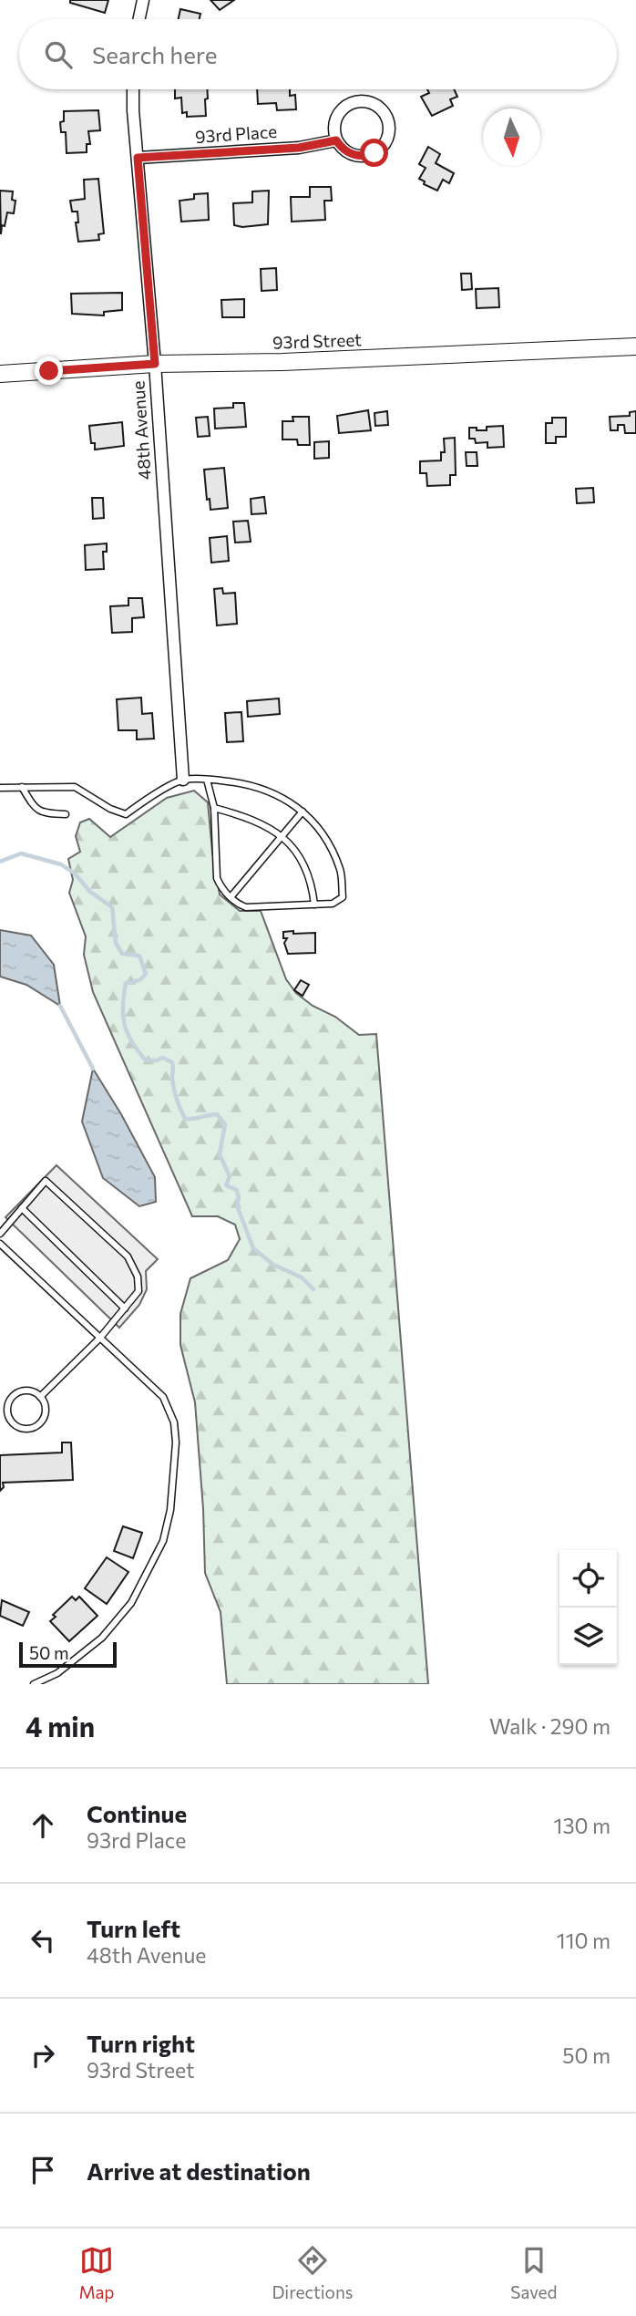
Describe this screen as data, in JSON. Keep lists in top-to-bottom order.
{
  "streets": {
    "street": ["93rd Place", "93rd Street", "48th Avenue"]
  },
  "crossings": [
    ["93rd Place", "48th Avenue"],
    ["93rd Street", "48th Avenue"]
  ],
  "scale_bar": "50 m",
  "north": "bottom",
  "page": {
    "search": "Search here",
    "scale": "50 m",
    "heading": ["4 min", "Walk · 290 m"],
    "list": [
      ["Continue", "93rd Place", "130 m"],
      ["Turn left", "48th Avenue", "110 m"],
      ["Turn right", "93rd Street", "50 m"],
      "Arrive at destination"
    ],
    "nav": ["Map", "Directions", "Saved"]
  }
}
